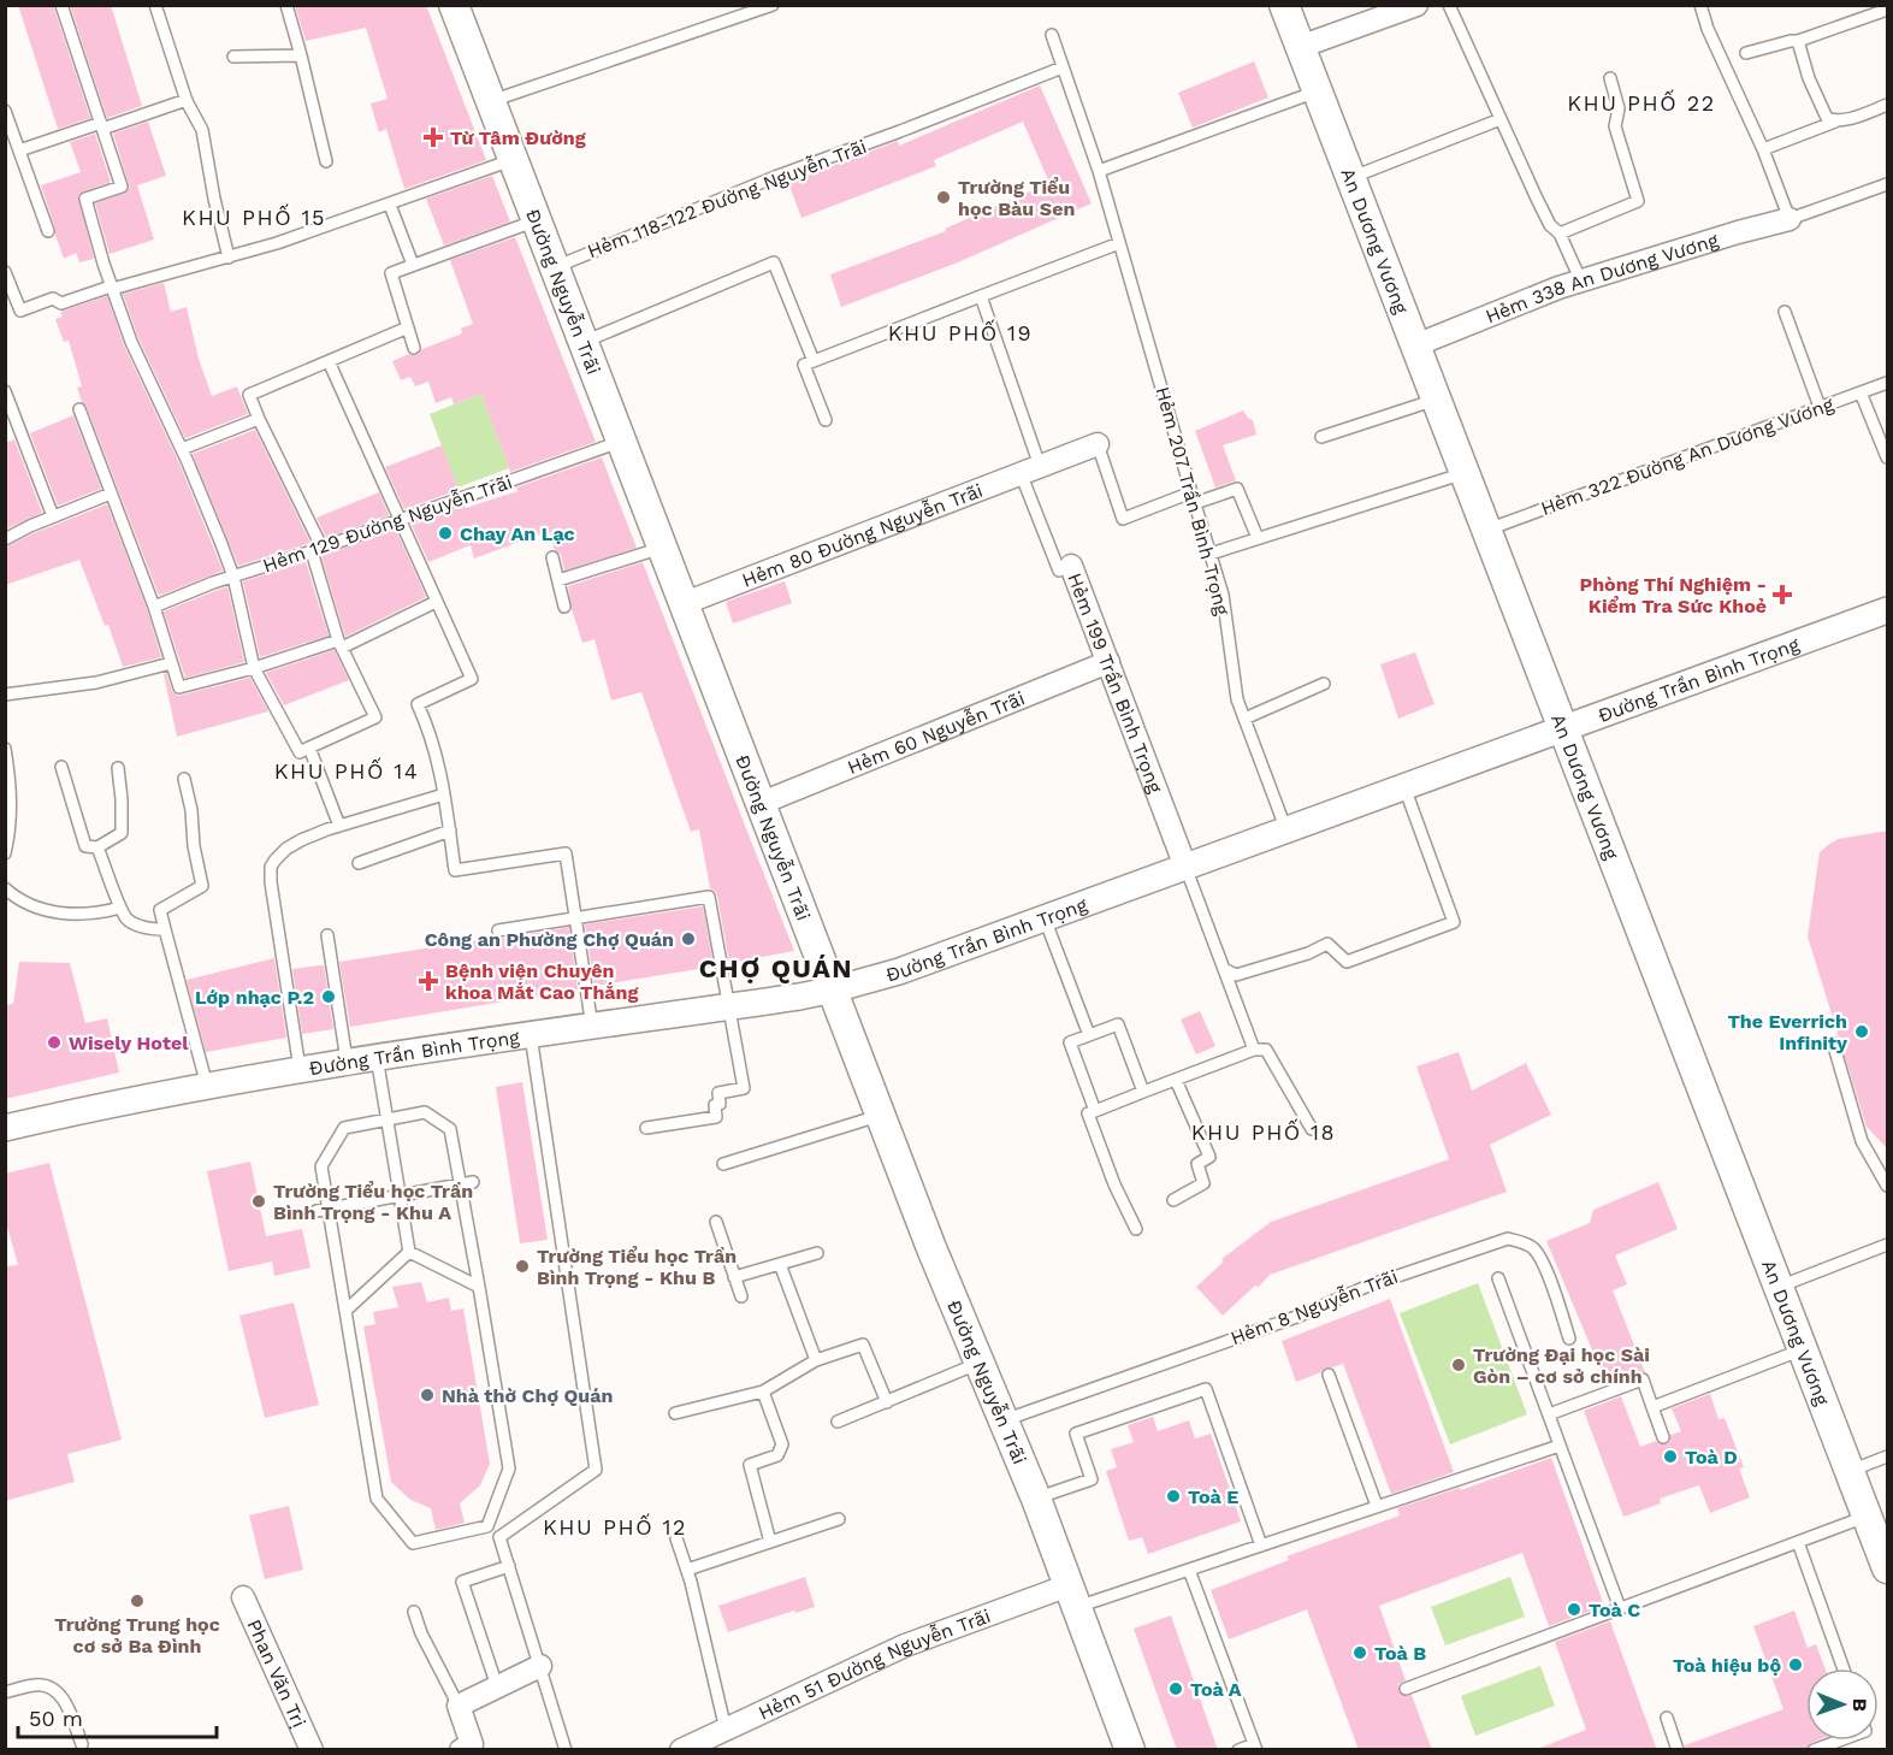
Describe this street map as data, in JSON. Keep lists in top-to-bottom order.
{
  "streets": {
    "main road": ["An Dương Vương", "Đường Nguyễn Trãi"],
    "street": [
      "Hẻm 338 An Dương Vương",
      "Hẻm 80 Đường Nguyễn Trãi",
      "Đường Trần Bình Trọng",
      "Hẻm 199 Trần Bình Trọng",
      "Hẻm 60 Nguyễn Trãi",
      "Hẻm 51 Đường Nguyễn Trãi",
      "Phan Văn Trị"
    ],
    "lane": [
      "Hẻm 118-122 Đường Nguyễn Trãi",
      "Hẻm 322 Đường An Dương Vương",
      "Hẻm 207 Trần Bình Trọng",
      "Hẻm 129 Đường Nguyễn Trãi",
      "Hẻm 8 Nguyễn Trãi"
    ]
  },
  "crossings": [
    ["Hẻm 118-122 Đường Nguyễn Trãi", "Đường Nguyễn Trãi"],
    ["Hẻm 118-122 Đường Nguyễn Trãi", "Hẻm 207 Trần Bình Trọng"],
    ["An Dương Vương", "Hẻm 338 An Dương Vương"],
    ["An Dương Vương", "Hẻm 322 Đường An Dương Vương"],
    ["An Dương Vương", "Đường Trần Bình Trọng"],
    ["Đường Nguyễn Trãi", "Hẻm 129 Đường Nguyễn Trãi"],
    ["Đường Nguyễn Trãi", "Hẻm 80 Đường Nguyễn Trãi"],
    ["Đường Nguyễn Trãi", "Đường Trần Bình Trọng"],
    ["Đường Nguyễn Trãi", "Hẻm 60 Nguyễn Trãi"],
    ["Đường Nguyễn Trãi", "Hẻm 8 Nguyễn Trãi"],
    ["Đường Nguyễn Trãi", "Hẻm 51 Đường Nguyễn Trãi"],
    ["Hẻm 207 Trần Bình Trọng", "Đường Trần Bình Trọng"],
    ["Hẻm 80 Đường Nguyễn Trãi", "Hẻm 199 Trần Bình Trọng"],
    ["Đường Trần Bình Trọng", "Hẻm 199 Trần Bình Trọng"],
    ["Hẻm 199 Trần Bình Trọng", "Hẻm 60 Nguyễn Trãi"]
  ],
  "districts": [
    "KHU PHỐ 22",
    "KHU PHỐ 15",
    "KHU PHỐ 19",
    "KHU PHỐ 14",
    "CHỢ QUÁN",
    "KHU PHỐ 18",
    "KHU PHỐ 12"
  ],
  "places": {
    "health": ["Từ Tâm Đường", "Phòng Thí Nghiệm - Kiểm Tra Sức Khoẻ", "Bệnh viện Chuyên khoa Mắt Cao Thắng"],
    "other": [
      "Trường Tiểu học Bàu Sen",
      "Chay An Lạc",
      "Công an Phường Chợ Quán",
      "Lớp nhạc P.2",
      "The Everrich Infinity",
      "Wisely Hotel",
      "Trường Tiểu học Trần Bình Trọng - Khu A",
      "Trường Tiểu học Trần Bình Trọng - Khu B",
      "Trường Đại học Sài Gòn – cơ sở chính",
      "Nhà thờ Chợ Quán",
      "Toà D",
      "Toà E",
      "Trường Trung học cơ sở Ba Đình",
      "Toà C",
      "Toà B",
      "Toà hiệu bộ",
      "Toà A"
    ]
  },
  "scale_bar": "50 m",
  "north": "right"
}
